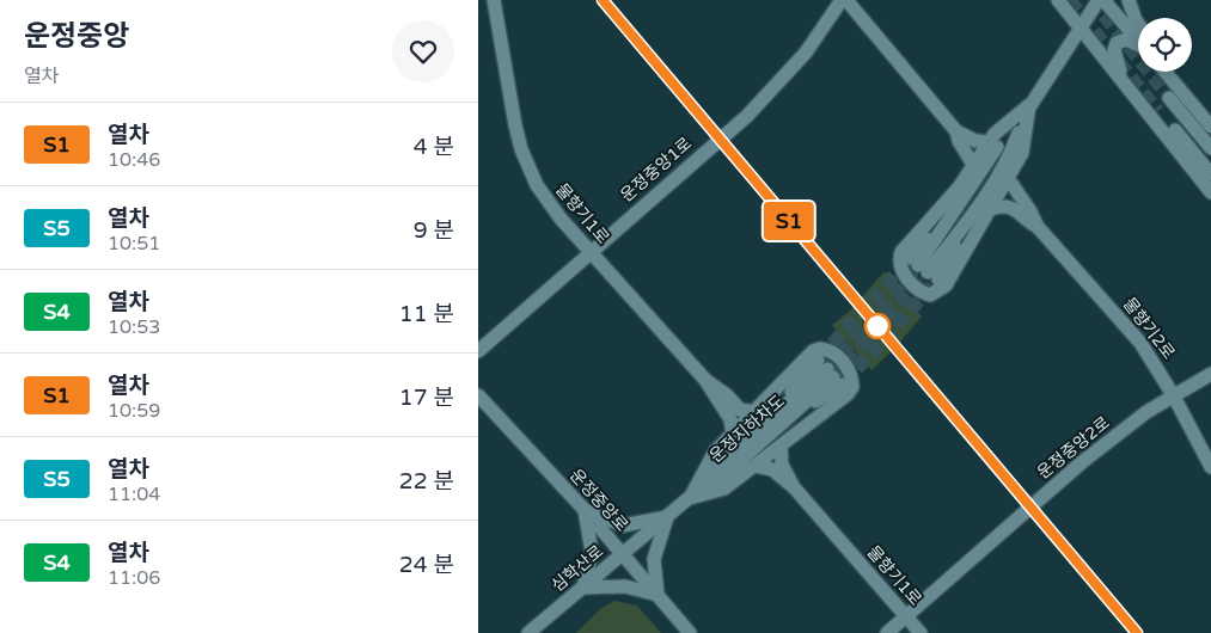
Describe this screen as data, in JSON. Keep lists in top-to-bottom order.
{
  "streets": {
    "street": [
      "운정중앙1로",
      "물향기1로",
      "물향기2로",
      "운정지하차도",
      "운정중앙2로",
      "운정중앙로",
      "심학산로"
    ]
  },
  "crossings": [
    ["운정중앙1로", "물향기1로"],
    ["물향기1로", "운정중앙2로"],
    ["물향기2로", "운정중앙2로"],
    ["운정지하차도", "심학산로"],
    ["운정중앙로", "심학산로"]
  ],
  "page": {
    "heading": ["운정중앙", "열차"],
    "on_map": "S1",
    "list": [
      {
        "mark": "S1",
        "name": "열차",
        "note": "10:46",
        "value": "4 분"
      },
      {
        "mark": "S5",
        "name": "열차",
        "note": "10:51",
        "value": "9 분"
      },
      {
        "mark": "S4",
        "name": "열차",
        "note": "10:53",
        "value": "11 분"
      },
      {
        "mark": "S1",
        "name": "열차",
        "note": "10:59",
        "value": "17 분"
      },
      {
        "mark": "S5",
        "name": "열차",
        "note": "11:04",
        "value": "22 분"
      },
      {
        "mark": "S4",
        "name": "열차",
        "note": "11:06",
        "value": "24 분"
      }
    ]
  }
}
